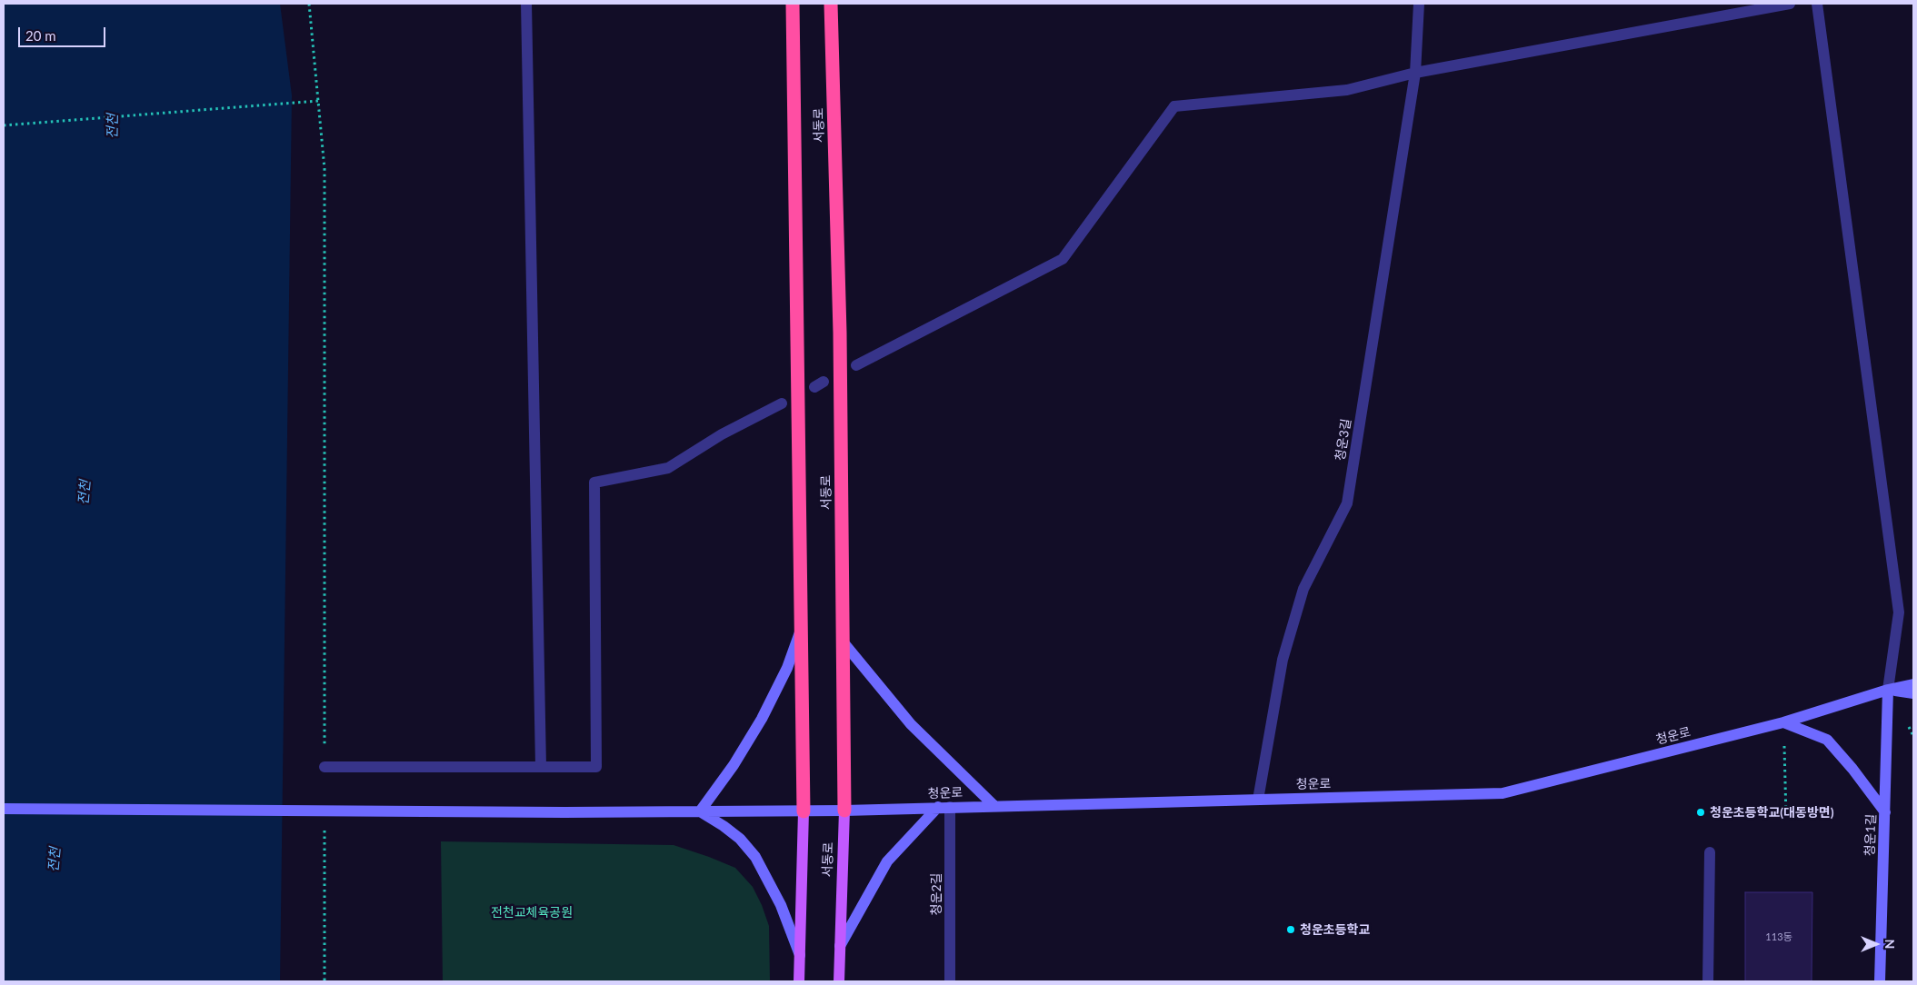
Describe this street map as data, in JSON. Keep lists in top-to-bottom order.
{
  "streets": {
    "highway": ["서동로"],
    "street": [
      "청운3길",
      "청운로",
      "청운1길",
      "청운2길"
    ]
  },
  "crossings": [
    ["서동로", "청운로"],
    ["청운3길", "청운로"],
    ["청운로", "청운1길"],
    ["청운로", "청운2길"]
  ],
  "water": ["전천"],
  "parks": ["전천교체육공원"],
  "places": ["청운초등학교(대동방면)", "청운초등학교"],
  "house_numbers": ["113동"],
  "scale_bar": "20 m",
  "north": "right"
}
